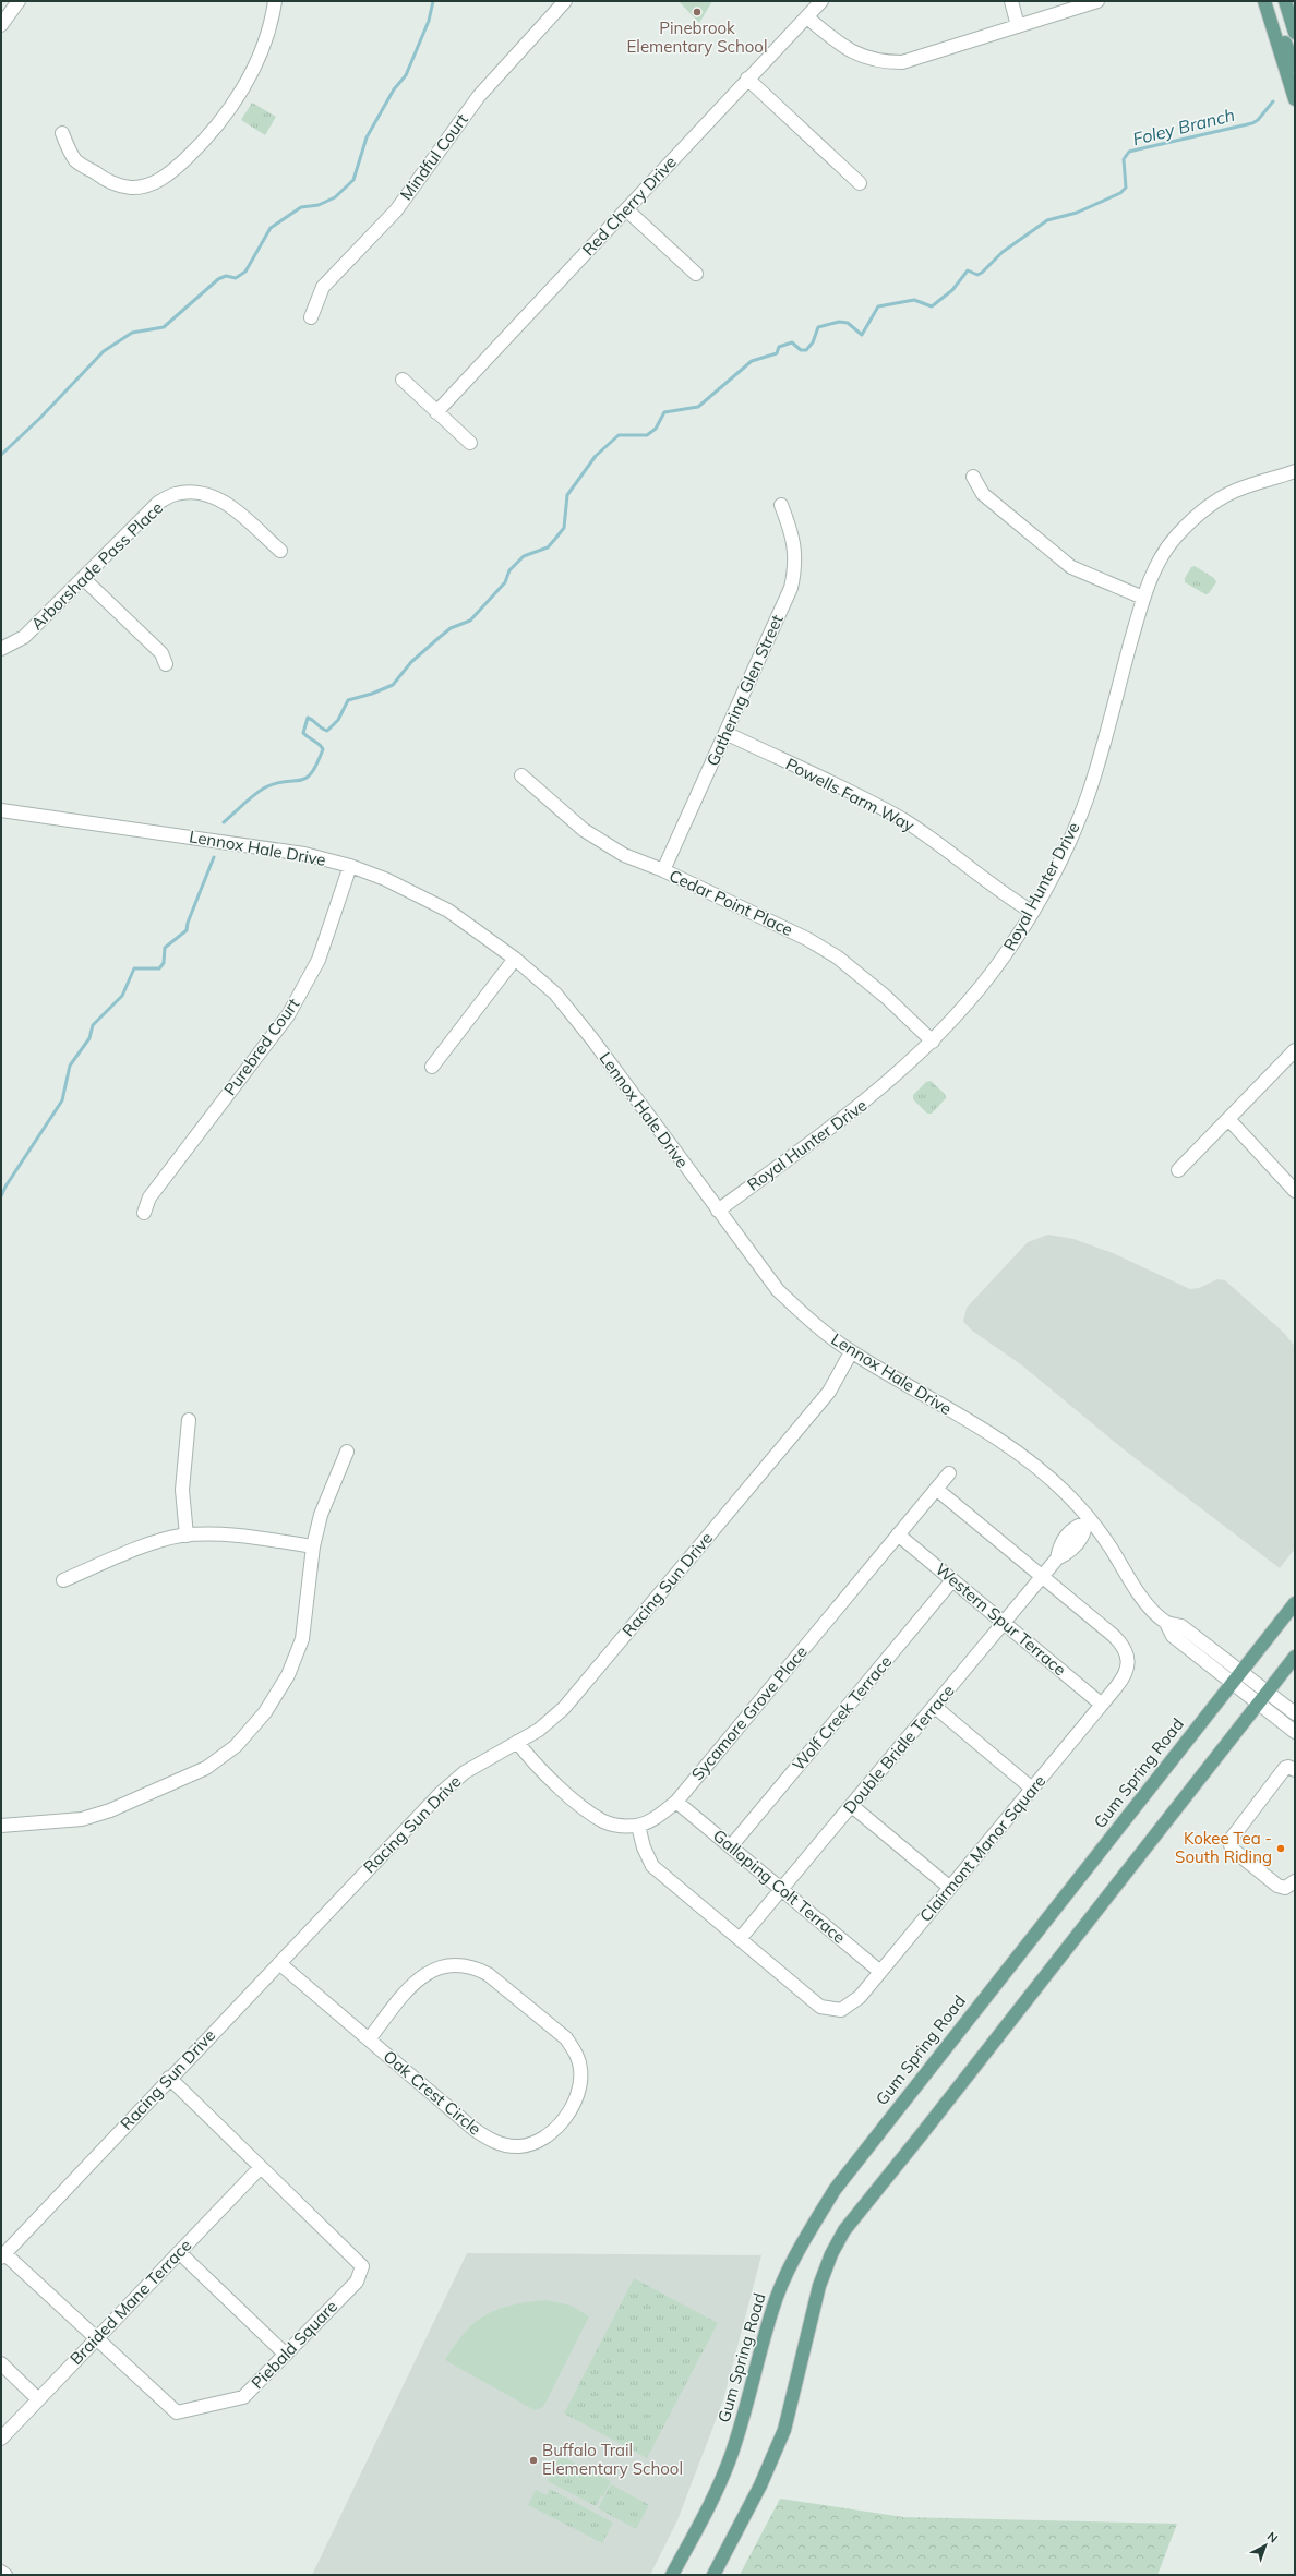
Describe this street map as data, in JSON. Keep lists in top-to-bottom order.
{
  "streets": {
    "main road": ["Gum Spring Road"],
    "street": [
      "Mindful Court",
      "Red Cherry Drive",
      "Arborshade Pass Place",
      "Gathering Glen Street",
      "Powells Farm Way",
      "Lennox Hale Drive",
      "Royal Hunter Drive",
      "Cedar Point Place",
      "Purebred Court",
      "Racing Sun Drive",
      "Western Spur Terrace",
      "Sycamore Grove Place",
      "Wolf Creek Terrace",
      "Double Bridle Terrace",
      "Clairmont Manor Square",
      "Galloping Colt Terrace",
      "Oak Crest Circle",
      "Braided Mane Terrace",
      "Piebald Square"
    ]
  },
  "crossings": [
    ["Gathering Glen Street", "Powells Farm Way"],
    ["Gathering Glen Street", "Cedar Point Place"],
    ["Powells Farm Way", "Royal Hunter Drive"],
    ["Lennox Hale Drive", "Royal Hunter Drive"],
    ["Lennox Hale Drive", "Purebred Court"],
    ["Lennox Hale Drive", "Racing Sun Drive"],
    ["Lennox Hale Drive", "Double Bridle Terrace"],
    ["Lennox Hale Drive", "Gum Spring Road"],
    ["Royal Hunter Drive", "Cedar Point Place"],
    ["Racing Sun Drive", "Sycamore Grove Place"],
    ["Racing Sun Drive", "Oak Crest Circle"],
    ["Racing Sun Drive", "Piebald Square"],
    ["Western Spur Terrace", "Sycamore Grove Place"],
    ["Western Spur Terrace", "Wolf Creek Terrace"],
    ["Western Spur Terrace", "Double Bridle Terrace"],
    ["Western Spur Terrace", "Clairmont Manor Square"],
    ["Sycamore Grove Place", "Clairmont Manor Square"],
    ["Sycamore Grove Place", "Galloping Colt Terrace"],
    ["Wolf Creek Terrace", "Galloping Colt Terrace"],
    ["Double Bridle Terrace", "Clairmont Manor Square"],
    ["Double Bridle Terrace", "Galloping Colt Terrace"],
    ["Clairmont Manor Square", "Galloping Colt Terrace"],
    ["Braided Mane Terrace", "Piebald Square"]
  ],
  "water": ["Foley Branch"],
  "places": ["Pinebrook Elementary School", "Kokee Tea - South Riding", "Buffalo Trail Elementary School"],
  "north": "top right"
}
